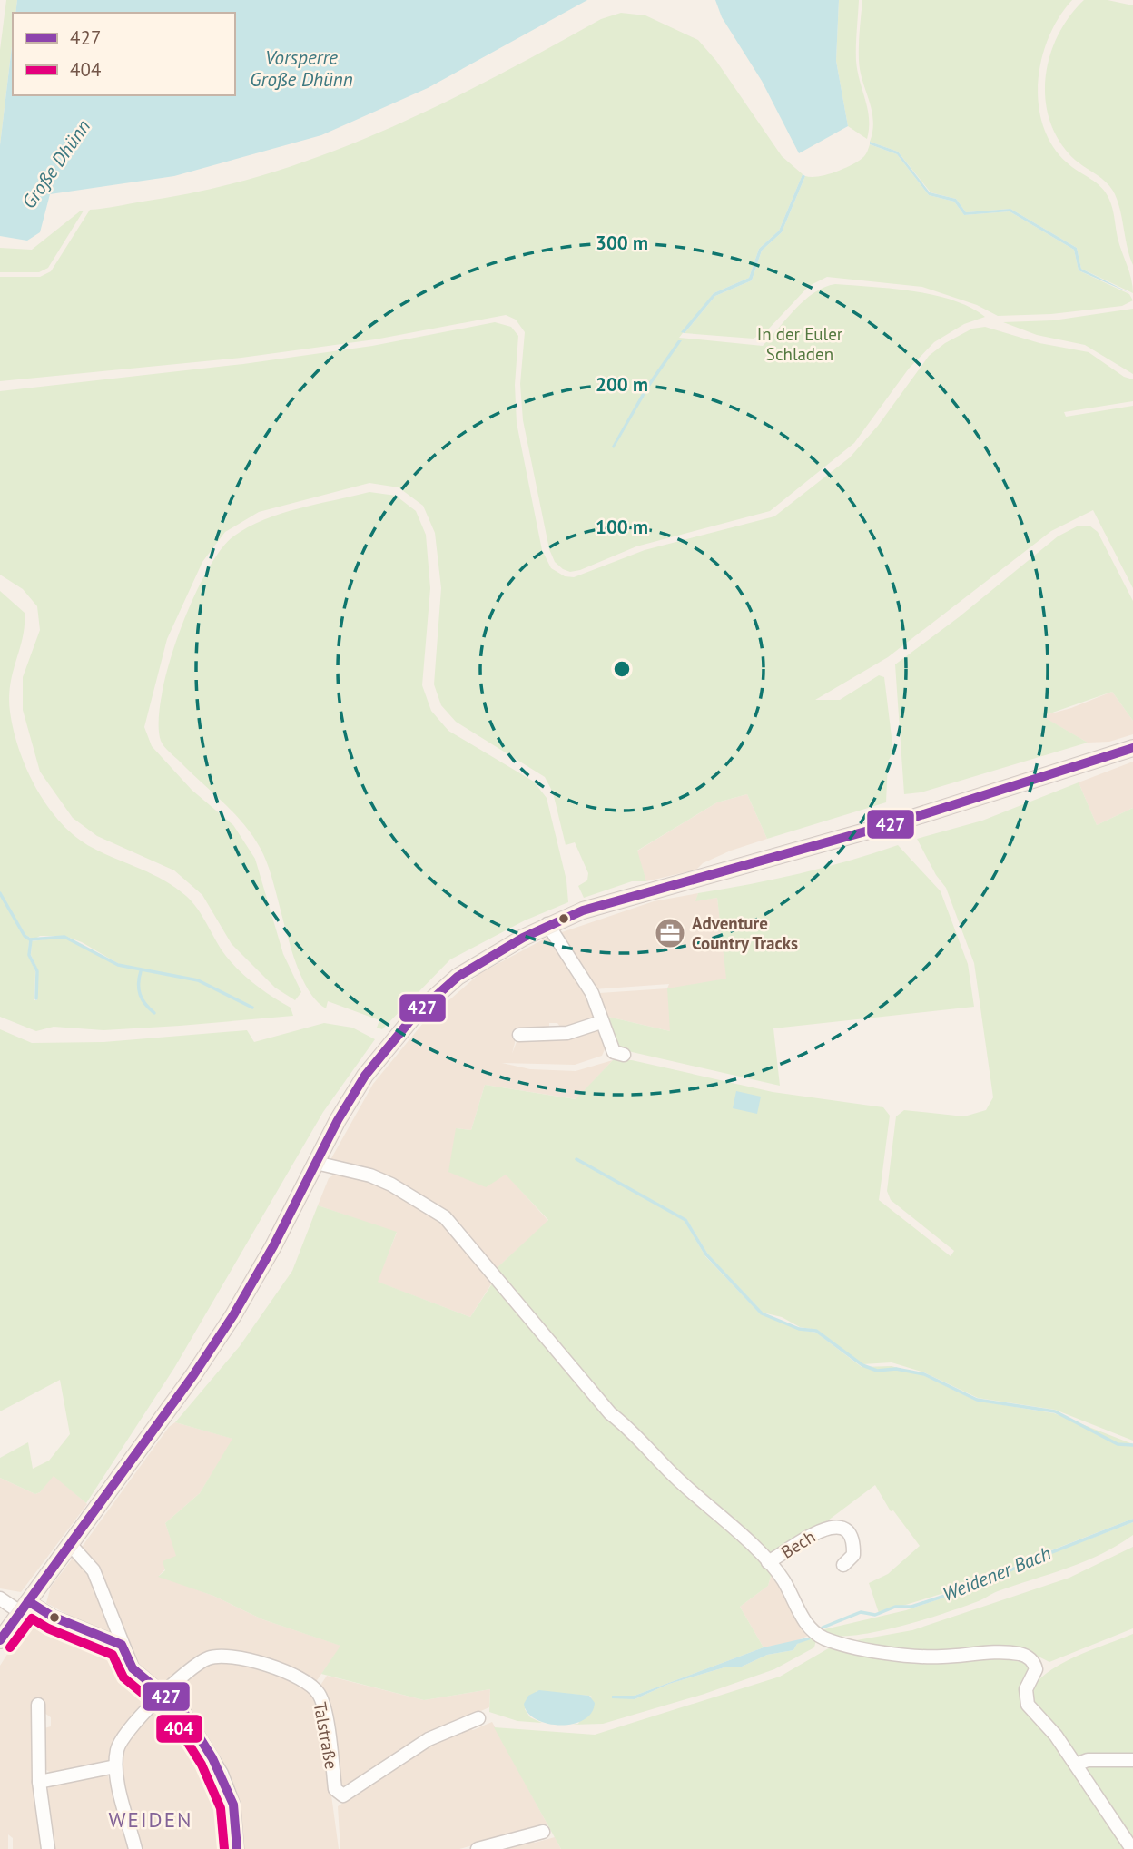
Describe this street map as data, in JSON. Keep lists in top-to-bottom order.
{
  "streets": {
    "street": ["Bech", "Talstraße"]
  },
  "districts": ["WEIDEN"],
  "water": ["Vorsperre Große Dhünn", "Große Dhünn", "Weidener Bach"],
  "parks": ["In der Euler Schladen"],
  "places": {
    "office": ["Adventure Country Tracks"]
  },
  "lines": ["transit line 427", "transit line 404"],
  "legend": ["427", "404"],
  "rings": ["300 m", "200 m", "100 m"]
}
